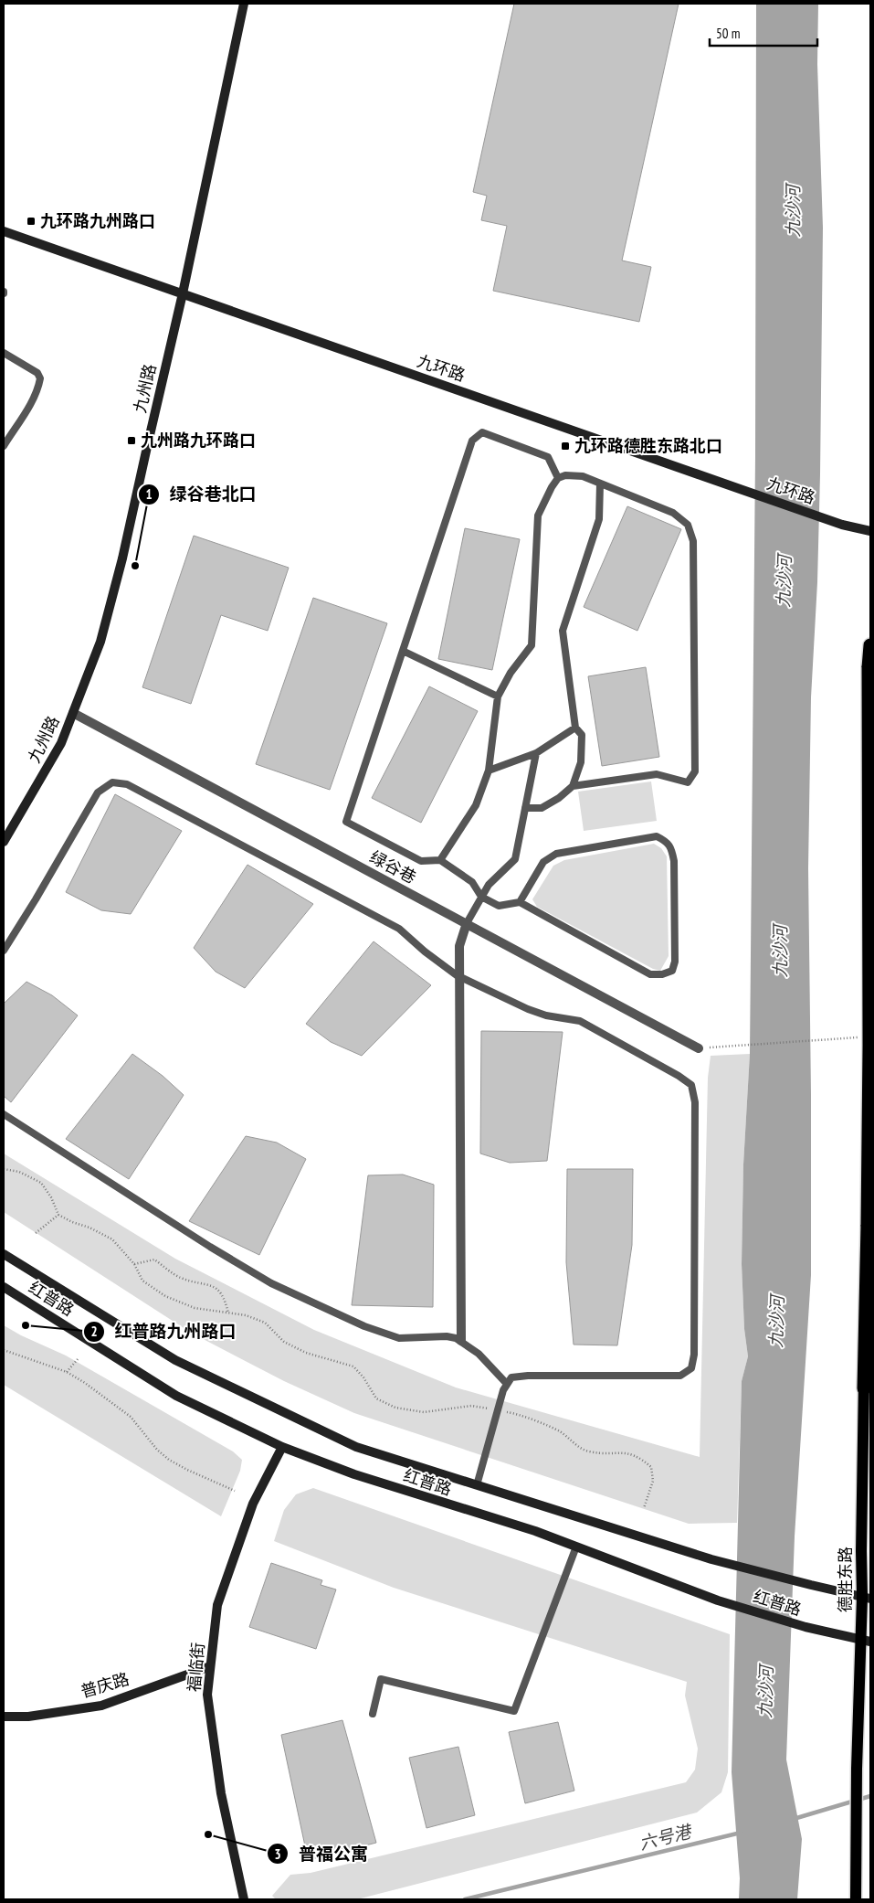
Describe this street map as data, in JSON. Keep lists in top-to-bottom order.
{
  "streets": {
    "main road": ["德胜东路"],
    "street": [
      "九环路",
      "九州路",
      "绿谷巷",
      "红普路",
      "福临街",
      "普庆路"
    ]
  },
  "crossings": [
    ["九环路", "九州路"],
    ["九州路", "绿谷巷"],
    ["红普路", "德胜东路"],
    ["红普路", "福临街"],
    ["福临街", "普庆路"]
  ],
  "water": ["九沙河", "六号港"],
  "places": {
    "transit": ["九环路九州路口", "九州路九环路口", "九环路德胜东路北口"],
    "other": ["绿谷巷北口", "红普路九州路口", "普福公寓"]
  },
  "scale_bar": "50 m"
}
